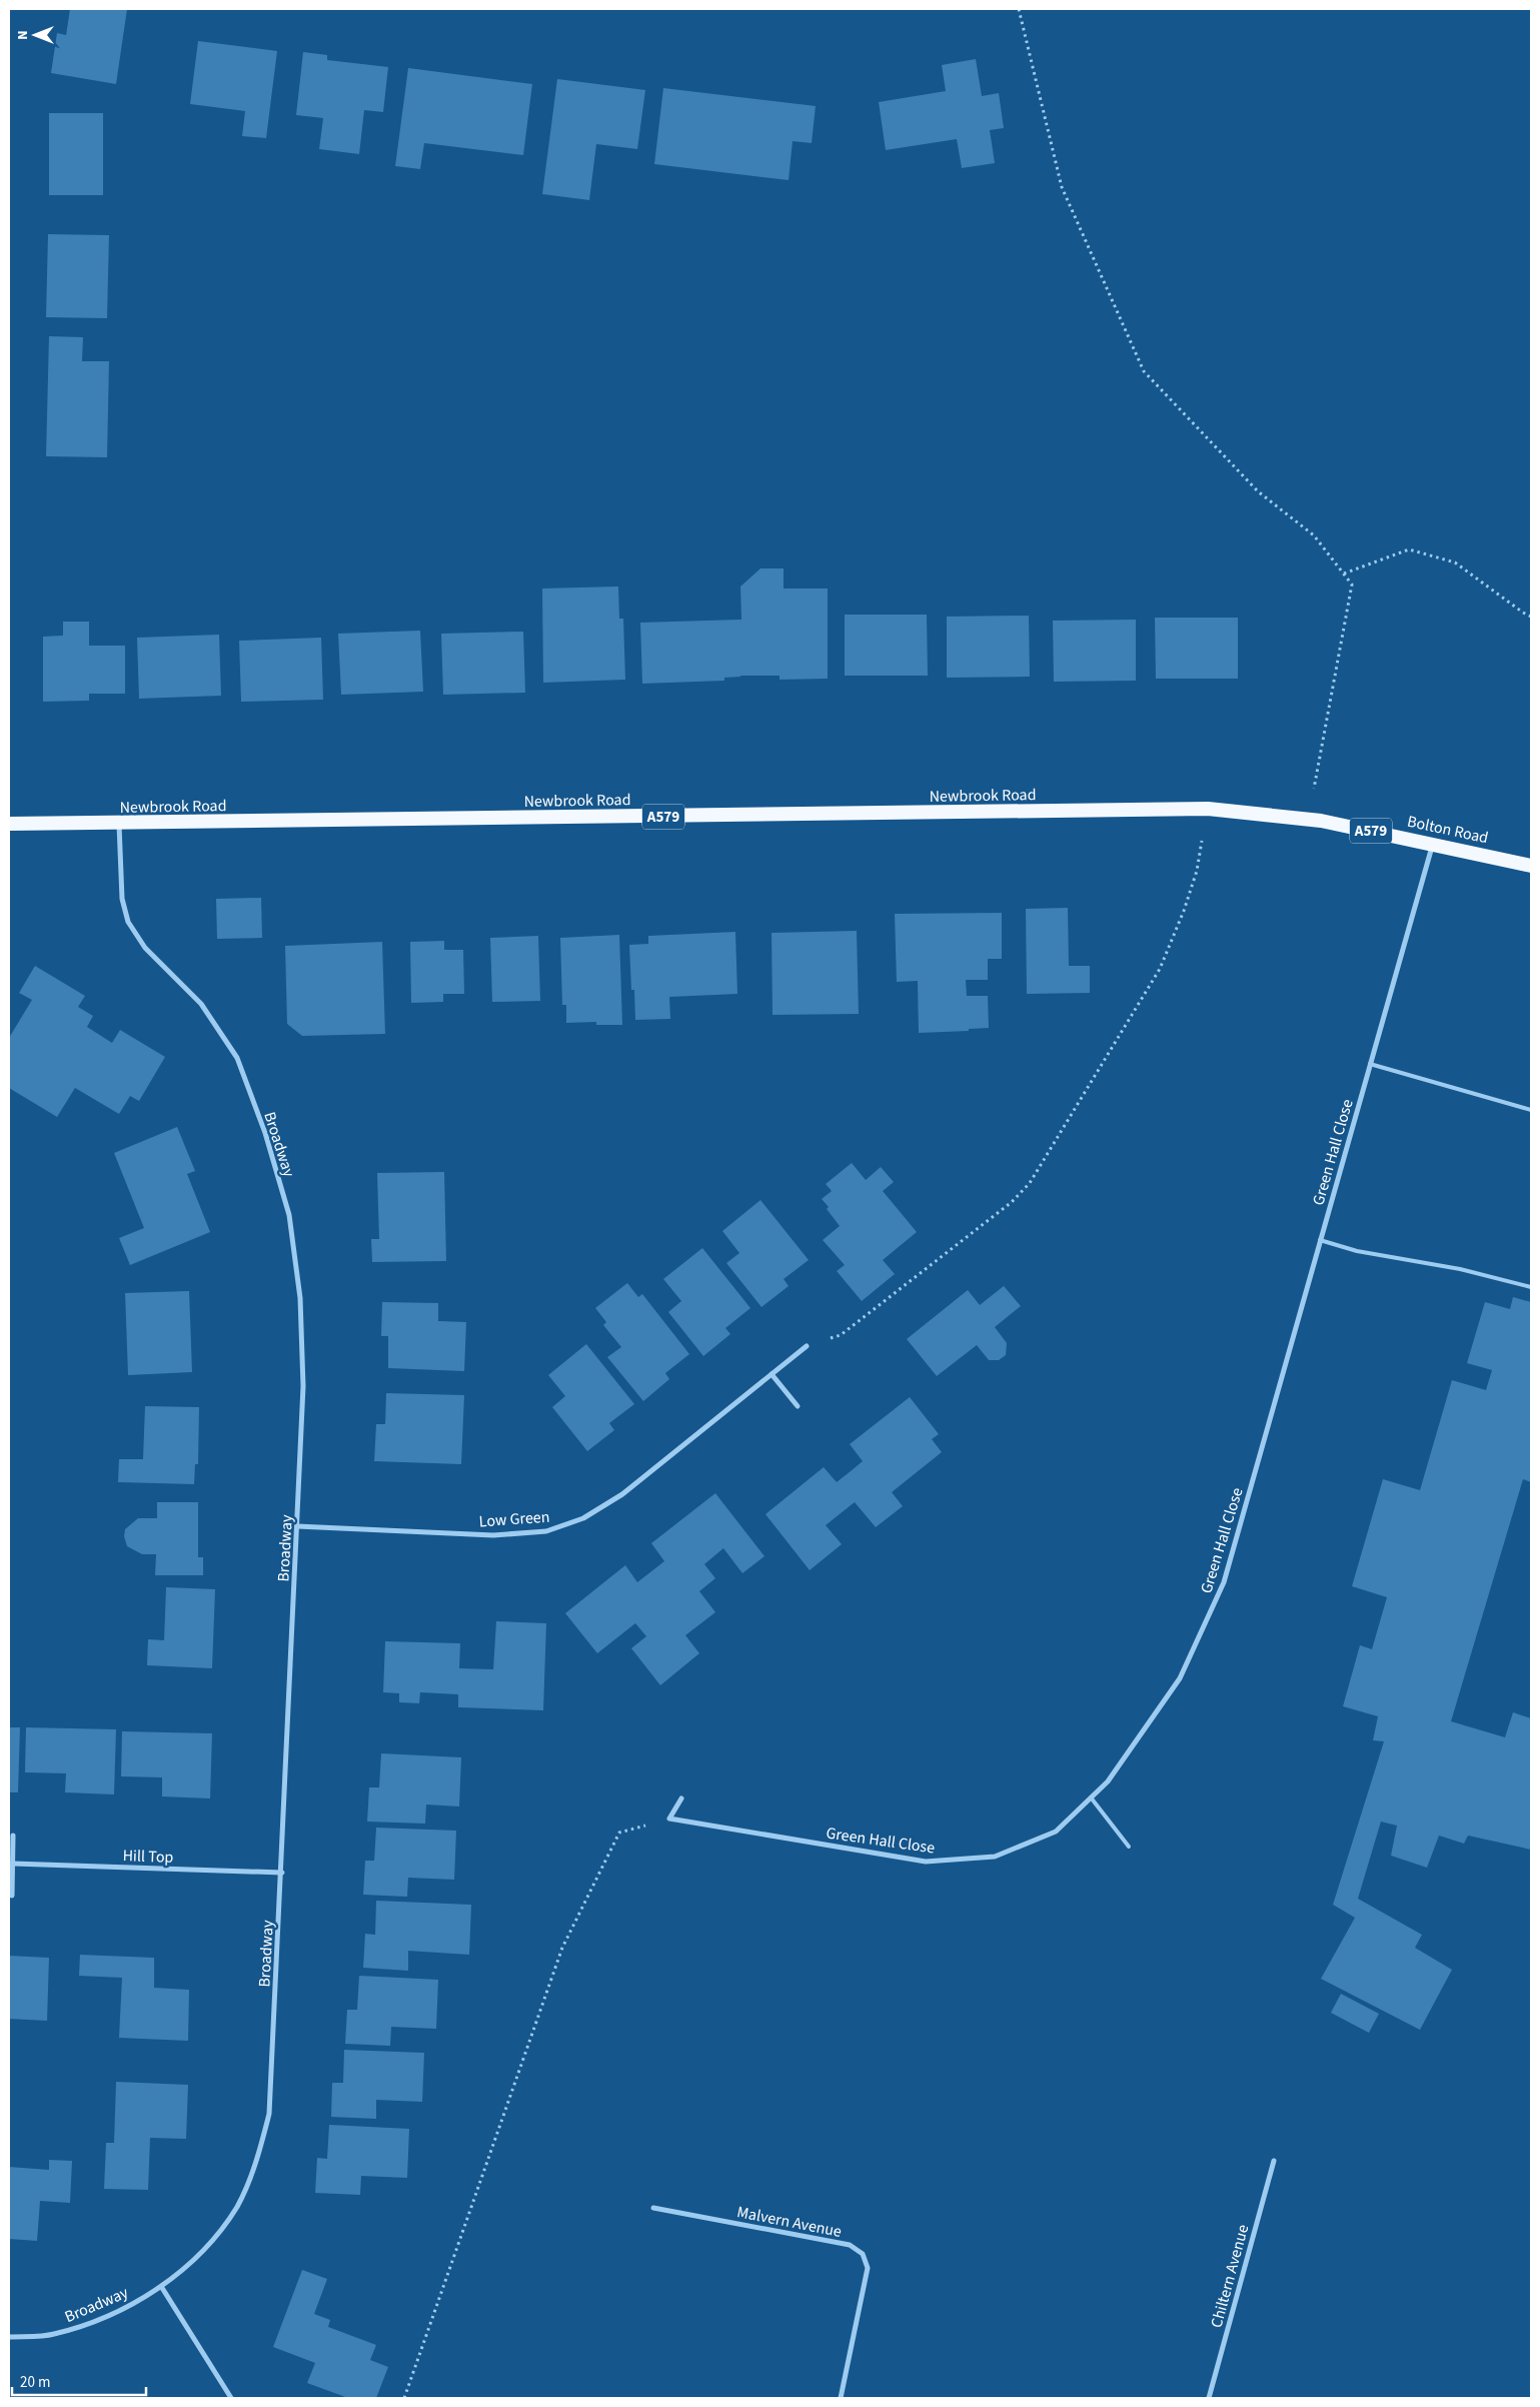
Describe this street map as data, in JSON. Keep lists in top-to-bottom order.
{
  "streets": {
    "highway": ["Newbrook Road", "A579", "Bolton Road"],
    "street": [
      "Broadway",
      "Green Hall Close",
      "Low Green",
      "Hill Top",
      "Malvern Avenue",
      "Chiltern Avenue"
    ]
  },
  "crossings": [
    ["Newbrook Road", "Bolton Road"],
    ["Newbrook Road", "Broadway"],
    ["Bolton Road", "Green Hall Close"],
    ["Broadway", "Low Green"],
    ["Broadway", "Hill Top"]
  ],
  "scale_bar": "20 m",
  "north": "left"
}
